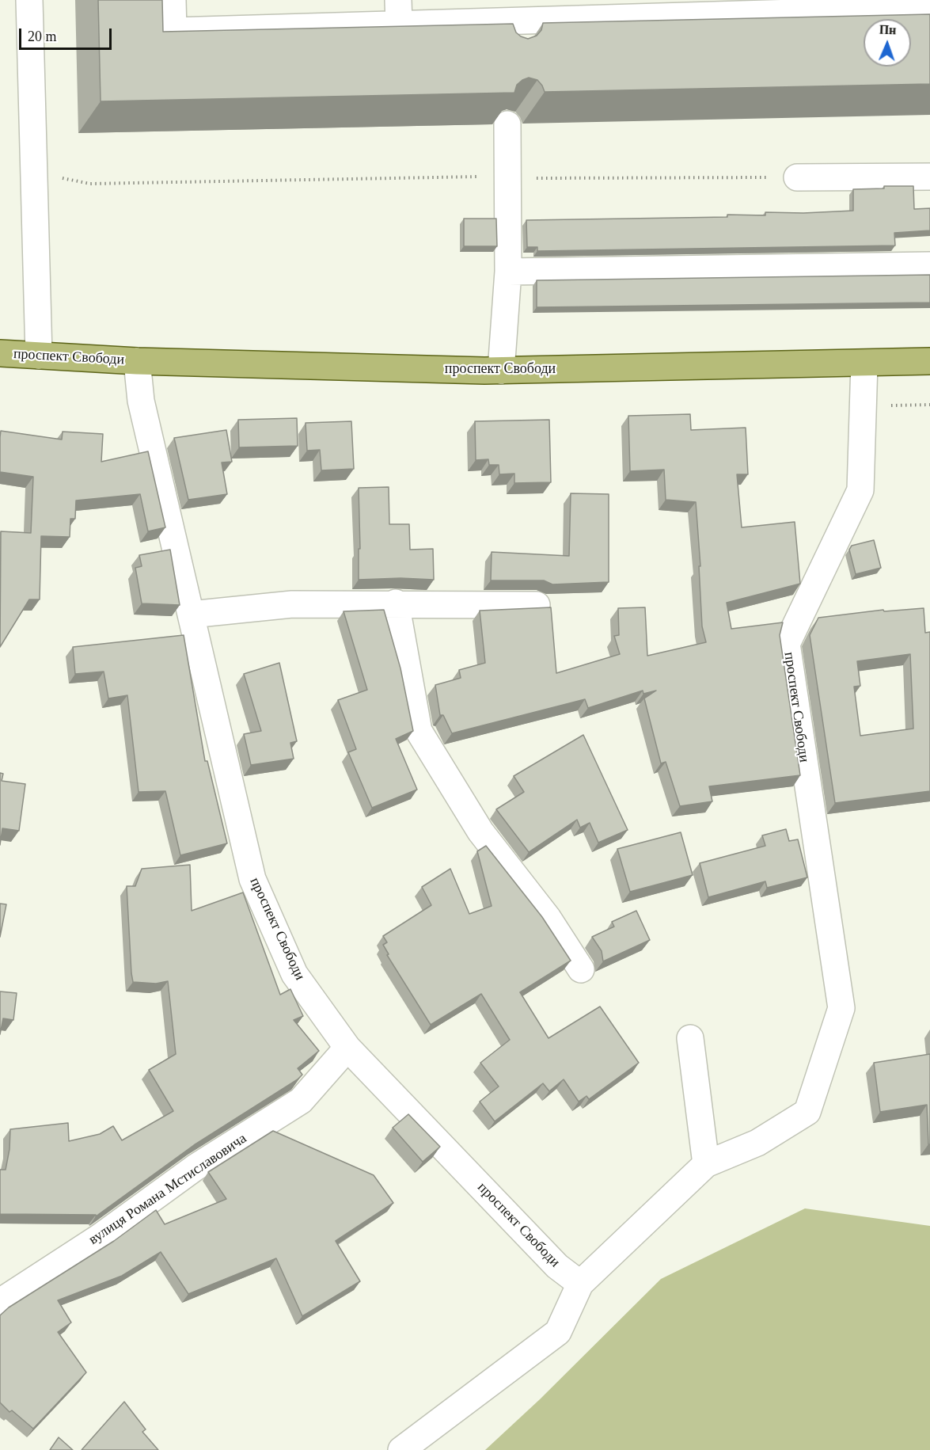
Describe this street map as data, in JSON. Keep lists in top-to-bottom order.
{
  "streets": {
    "main road": ["проспект Свободи"],
    "street": ["вулиця Романа Мстиславовича"]
  },
  "crossings": [
    ["проспект Свободи", "вулиця Романа Мстиславовича"]
  ],
  "scale_bar": "20 m",
  "north": "top"
}
